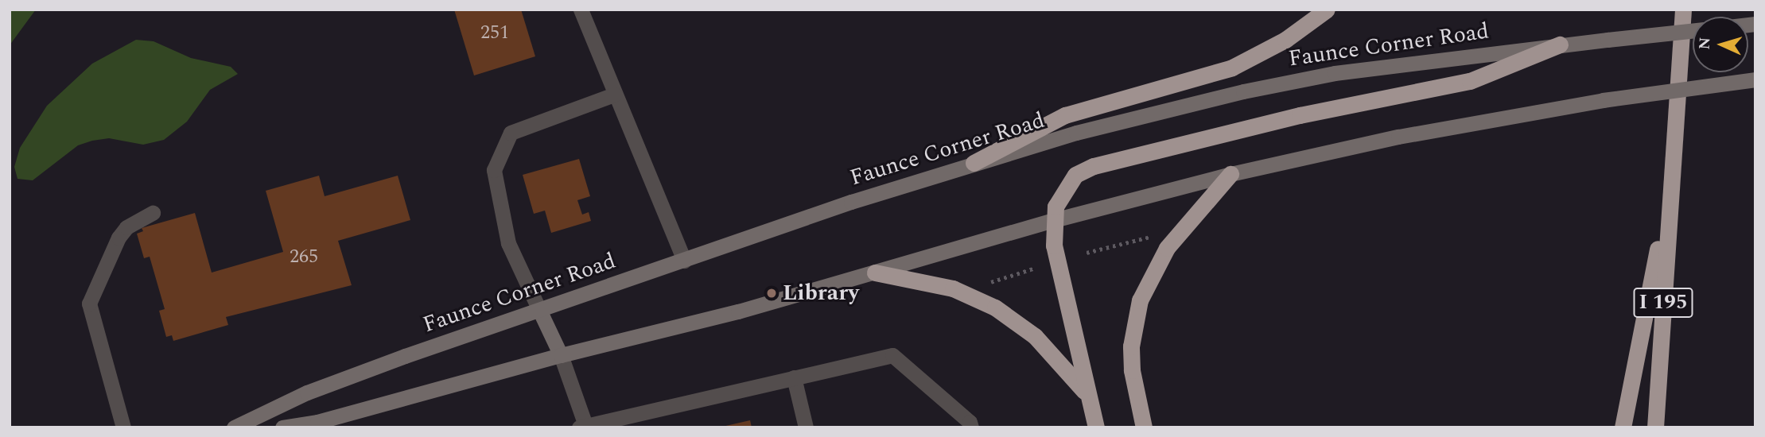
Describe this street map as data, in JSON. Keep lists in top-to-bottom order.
{
  "streets": {
    "highway": ["I 195"],
    "main road": ["Faunce Corner Road"]
  },
  "places": ["Library"],
  "house_numbers": ["251", "265"],
  "north": "left"
}
